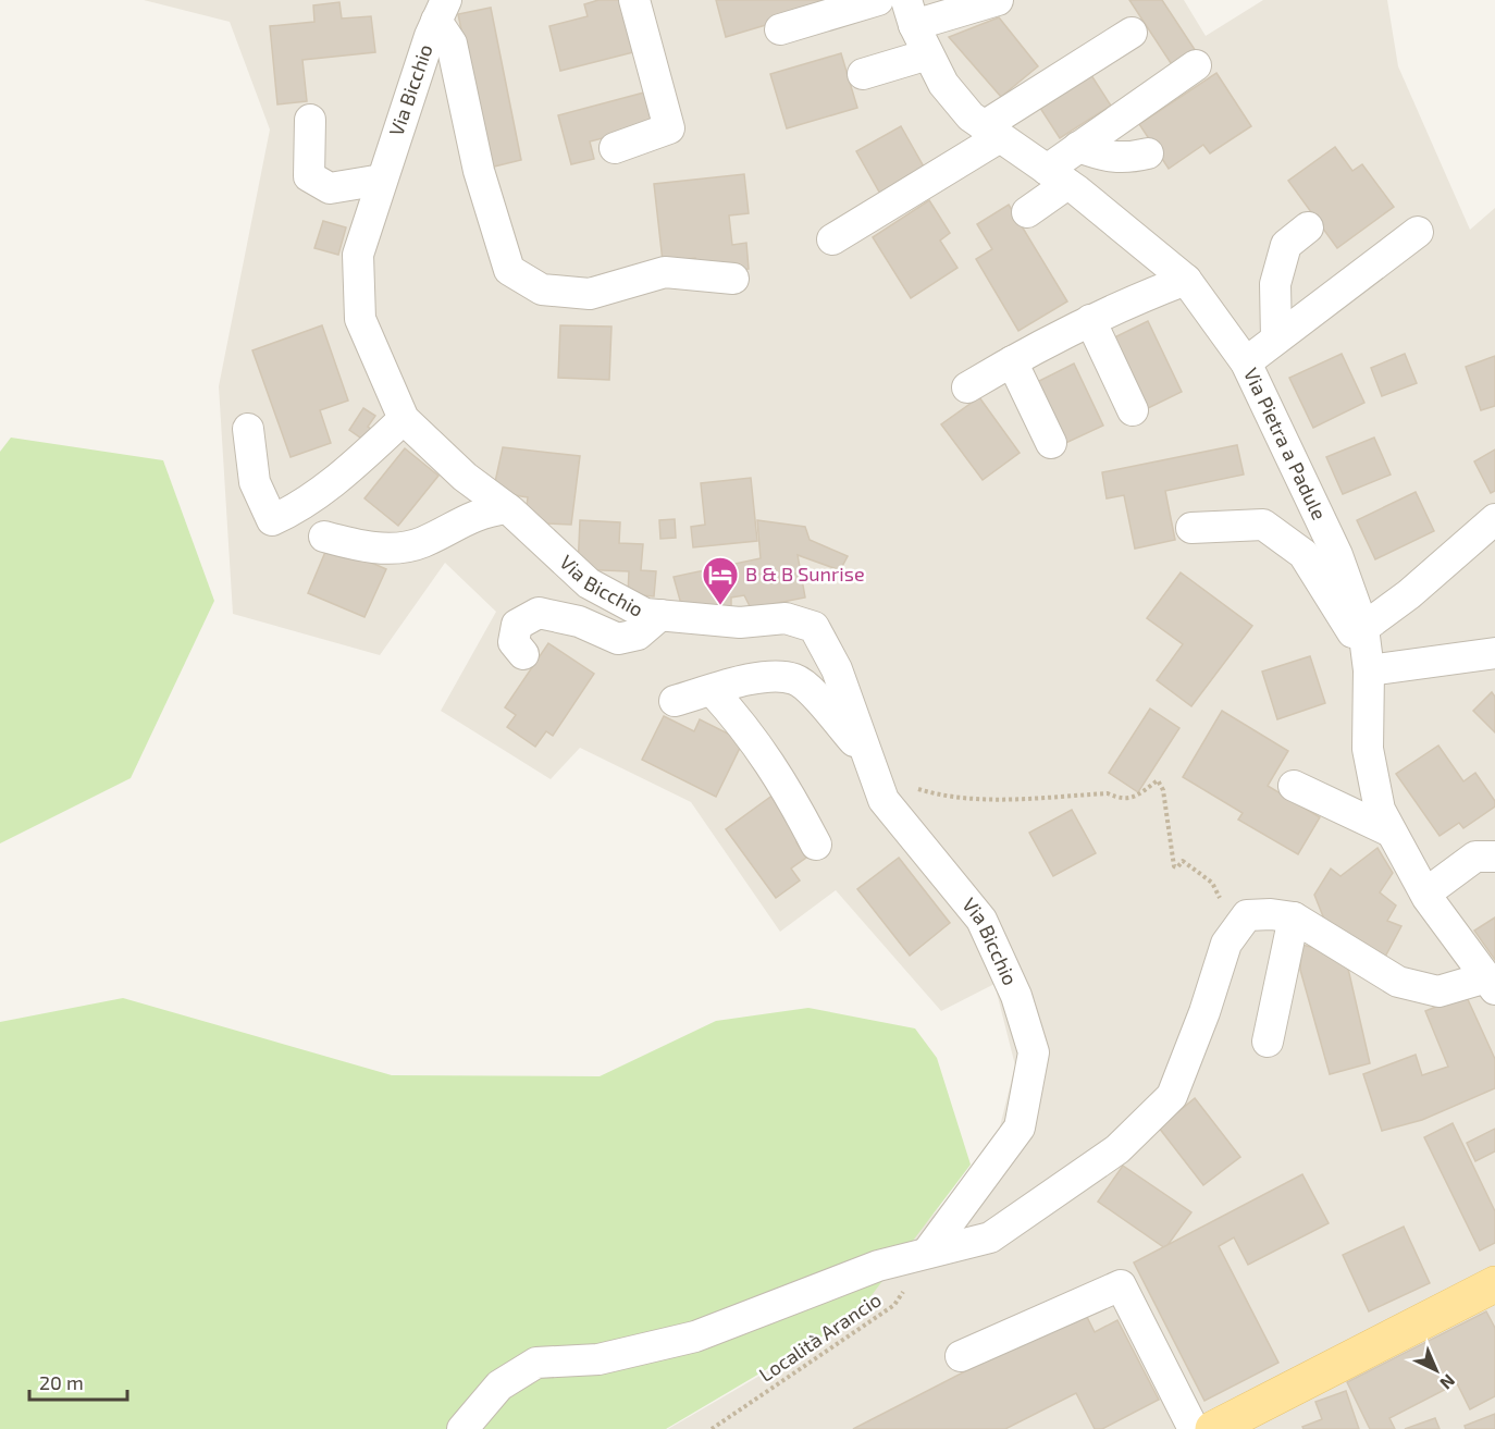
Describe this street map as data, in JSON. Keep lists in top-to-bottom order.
{
  "streets": {
    "street": ["Via Bicchio", "Via Pietra a Padule"],
    "path": ["Località Arancio"]
  },
  "crossings": [
    ["Via Bicchio", "Località Arancio"]
  ],
  "places": {
    "hotel": ["B & B Sunrise"]
  },
  "scale_bar": "20 m",
  "north": "bottom right"
}
